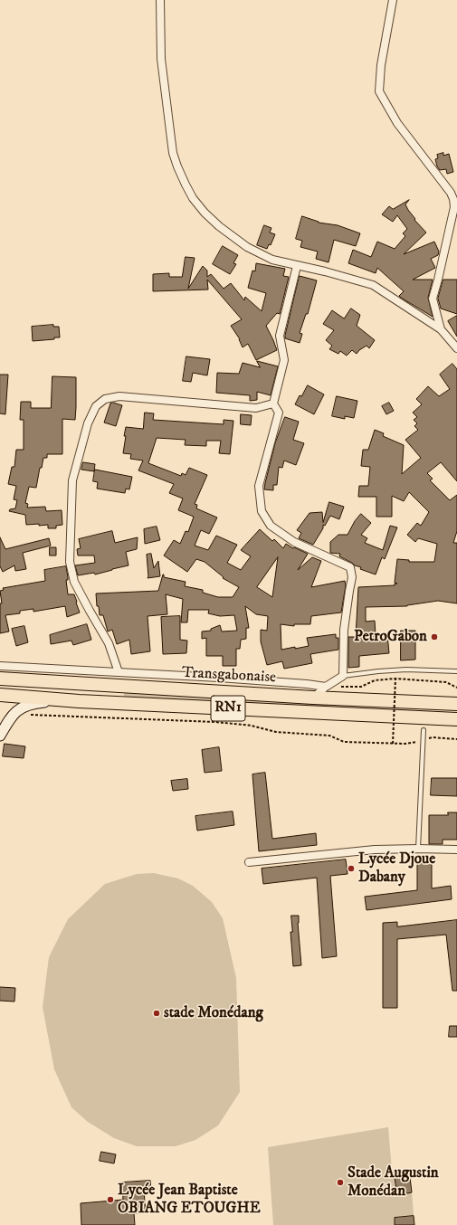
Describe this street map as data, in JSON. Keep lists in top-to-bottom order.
{
  "streets": {
    "highway": ["Transgabonaise", "RN1"]
  },
  "places": [
    "PetroGabon",
    "Lycée Djoue Dabany",
    "stade Monédang",
    "Stade Augustin Monédan",
    "Lycée Jean Baptiste OBIANG ETOUGHE"
  ]
}
